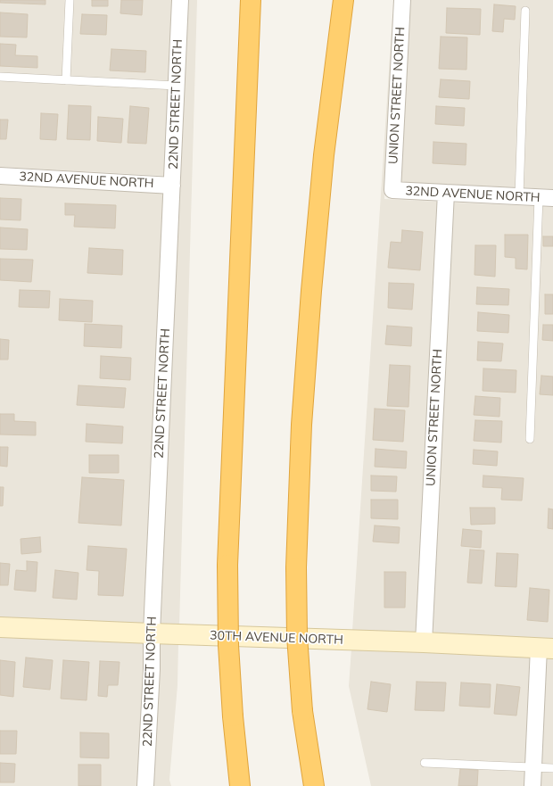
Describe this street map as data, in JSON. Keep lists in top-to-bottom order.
{
  "streets": {
    "street": [
      "UNION STREET NORTH",
      "22ND STREET NORTH",
      "32ND AVENUE NORTH",
      "30TH AVENUE NORTH"
    ]
  },
  "crossings": [
    ["UNION STREET NORTH", "32ND AVENUE NORTH"],
    ["UNION STREET NORTH", "30TH AVENUE NORTH"],
    ["22ND STREET NORTH", "32ND AVENUE NORTH"],
    ["22ND STREET NORTH", "30TH AVENUE NORTH"]
  ]
}
